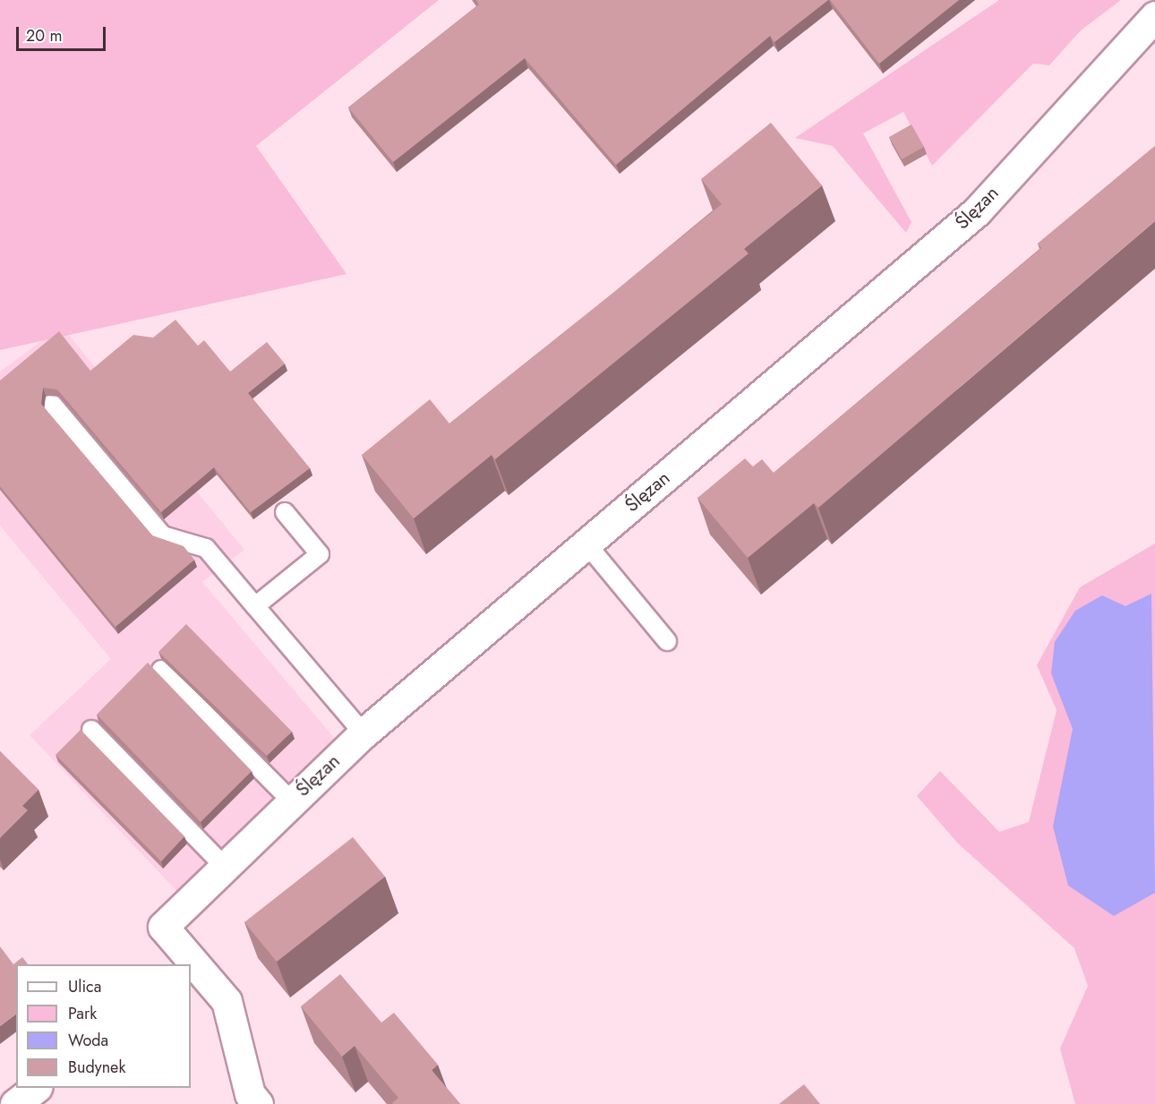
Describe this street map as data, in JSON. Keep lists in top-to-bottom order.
{
  "streets": {
    "street": ["Ślęzan"]
  },
  "legend": [
    "Ulica",
    "Park",
    "Woda",
    "Budynek"
  ],
  "scale_bar": "20 m"
}
